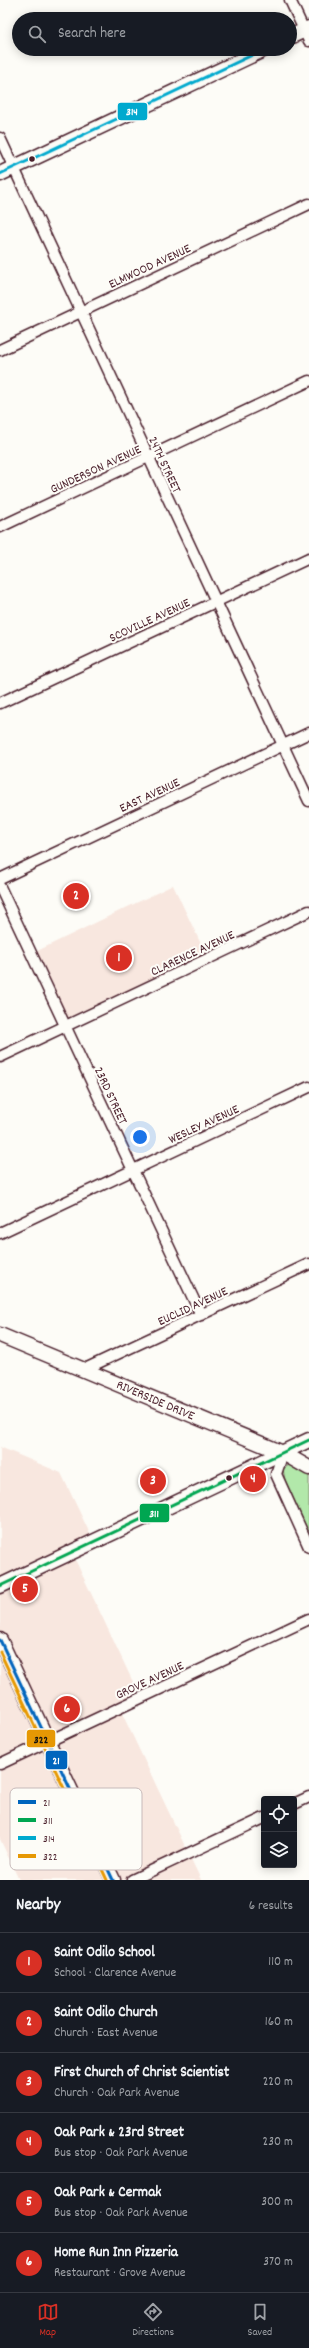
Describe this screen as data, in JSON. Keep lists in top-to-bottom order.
{
  "streets": {
    "street": [
      "ELMWOOD AVENUE",
      "24TH STREET",
      "GUNDERSON AVENUE",
      "SCOVILLE AVENUE",
      "EAST AVENUE",
      "CLARENCE AVENUE",
      "23RD STREET",
      "WESLEY AVENUE",
      "EUCLID AVENUE",
      "RIVERSIDE DRIVE",
      "GROVE AVENUE"
    ]
  },
  "crossings": [
    ["ELMWOOD AVENUE", "24TH STREET"],
    ["24TH STREET", "GUNDERSON AVENUE"],
    ["24TH STREET", "SCOVILLE AVENUE"],
    ["24TH STREET", "EAST AVENUE"],
    ["CLARENCE AVENUE", "23RD STREET"],
    ["23RD STREET", "WESLEY AVENUE"],
    ["23RD STREET", "EUCLID AVENUE"],
    ["EUCLID AVENUE", "RIVERSIDE DRIVE"]
  ],
  "lines": [
    "transit line 314",
    "transit line 311",
    "transit line 21",
    "transit line 322"
  ],
  "legend": [
    "21",
    "311",
    "314",
    "322"
  ],
  "page": {
    "search": "Search here",
    "pins": [
      "2",
      "1",
      "4",
      "3",
      "5",
      "6"
    ],
    "heading": ["Nearby", "6 results"],
    "list": [
      {
        "mark": "1",
        "name": "Saint Odilo School",
        "note": "School · Clarence Avenue",
        "value": "110 m"
      },
      {
        "mark": "2",
        "name": "Saint Odilo Church",
        "note": "Church · East Avenue",
        "value": "160 m"
      },
      {
        "mark": "3",
        "name": "First Church of Christ Scientist",
        "note": "Church · Oak Park Avenue",
        "value": "220 m"
      },
      {
        "mark": "4",
        "name": "Oak Park & 23rd Street",
        "note": "Bus stop · Oak Park Avenue",
        "value": "230 m"
      },
      {
        "mark": "5",
        "name": "Oak Park & Cermak",
        "note": "Bus stop · Oak Park Avenue",
        "value": "300 m"
      },
      {
        "mark": "6",
        "name": "Home Run Inn Pizzeria",
        "note": "Restaurant · Grove Avenue",
        "value": "370 m"
      }
    ],
    "nav": ["Map", "Directions", "Saved"]
  }
}
